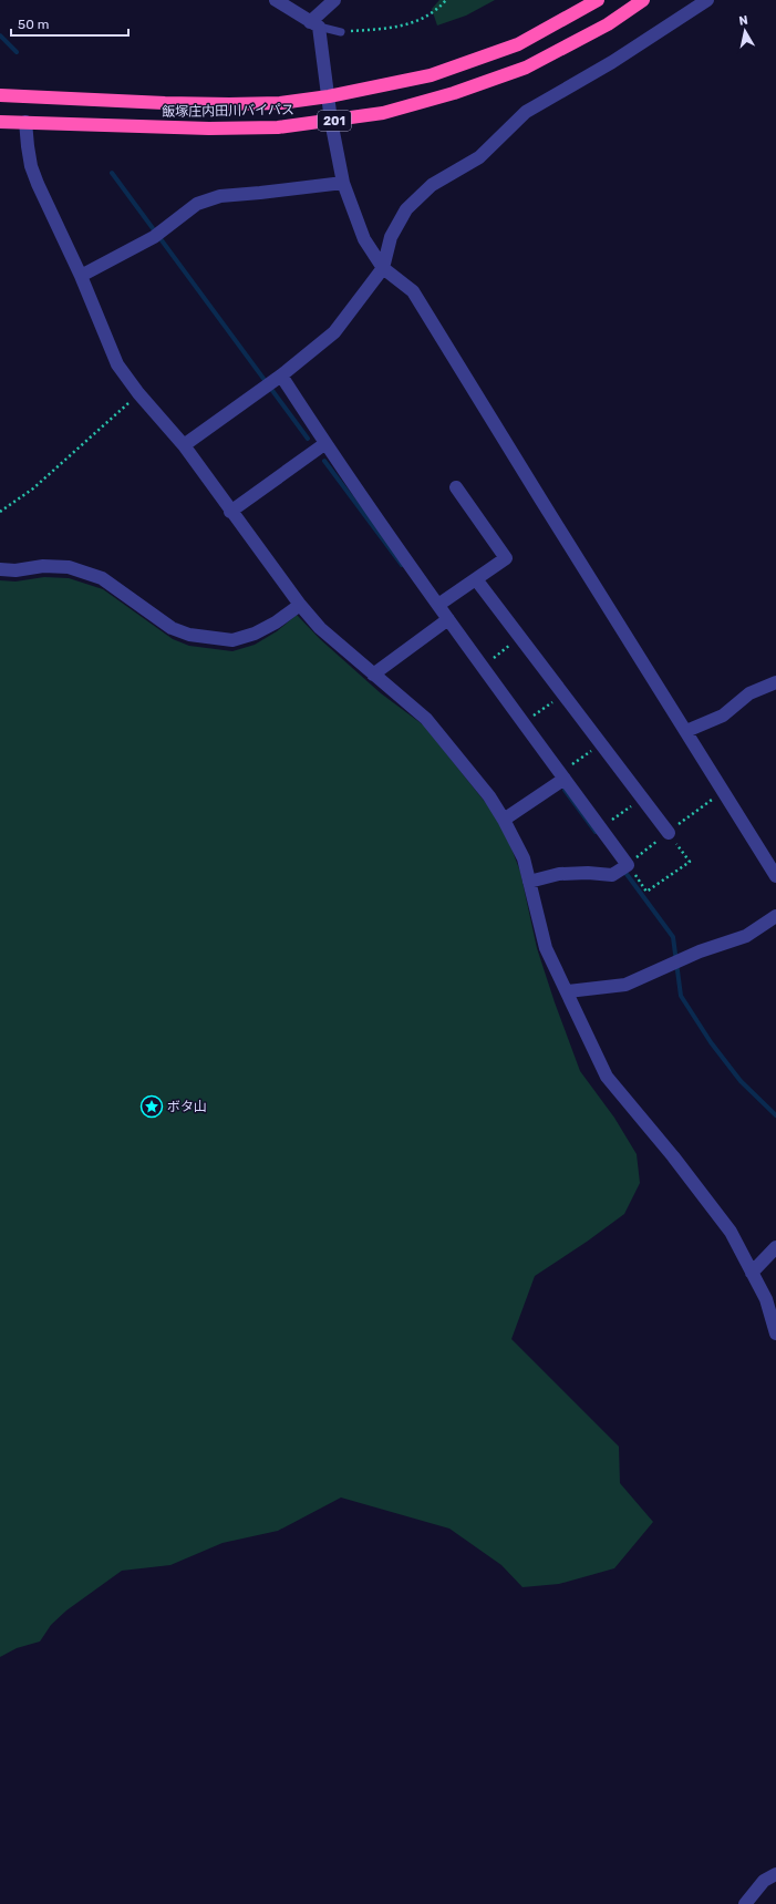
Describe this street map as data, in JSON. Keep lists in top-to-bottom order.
{
  "streets": {
    "highway": ["飯塚庄内田川バイパス", "201"]
  },
  "places": {
    "place": ["ボタ山"]
  },
  "scale_bar": "50 m",
  "north": "top"
}
